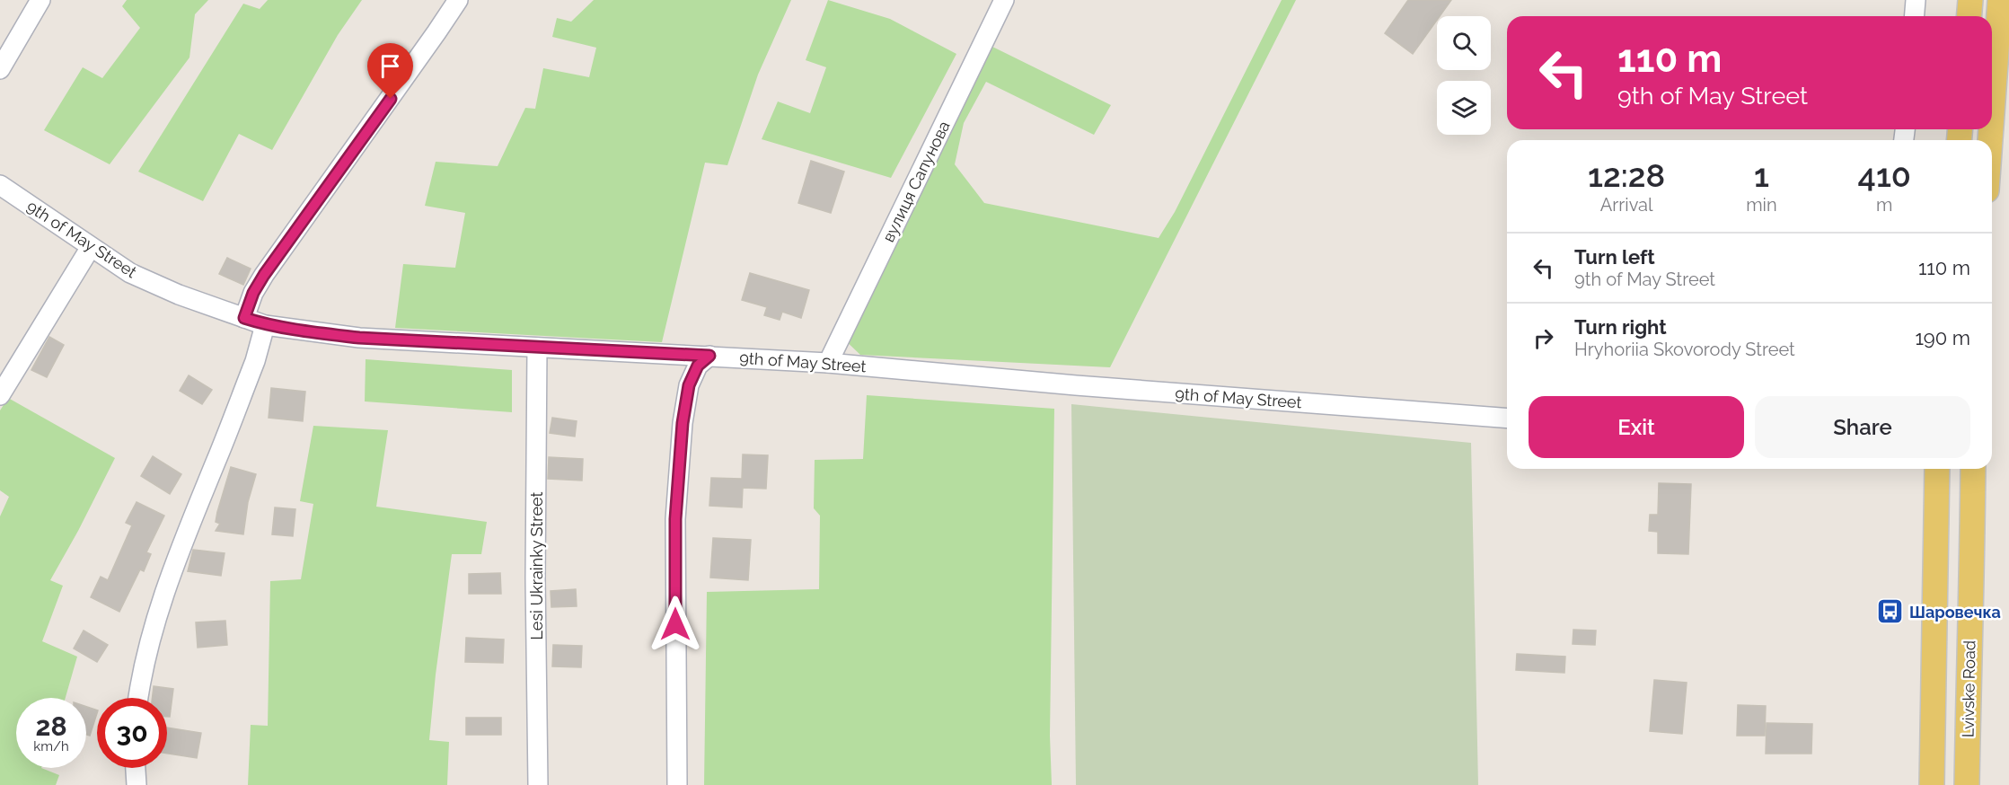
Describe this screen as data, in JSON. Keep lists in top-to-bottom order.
{
  "streets": {
    "main road": ["Lvivske Road"],
    "street": ["вулиця Сапунова", "9th of May Street", "Lesi Ukrainky Street"]
  },
  "crossings": [
    ["вулиця Сапунова", "9th of May Street"],
    ["9th of May Street", "Lesi Ukrainky Street"]
  ],
  "places": {
    "bus stop": ["Шаровечка"]
  },
  "page": {
    "turn": ["110 m", "9th of May Street"],
    "eta": [
      "12:28",
      "Arrival",
      "1",
      "min",
      "410",
      "m"
    ],
    "list": [
      {
        "name": "Turn left",
        "note": "9th of May Street",
        "value": "110 m"
      },
      {
        "name": "Turn right",
        "note": "Hryhoriia Skovorody Street",
        "value": "190 m"
      }
    ],
    "buttons": ["Exit", "Share"],
    "speed": "28 km/h",
    "limit": "30"
  }
}
